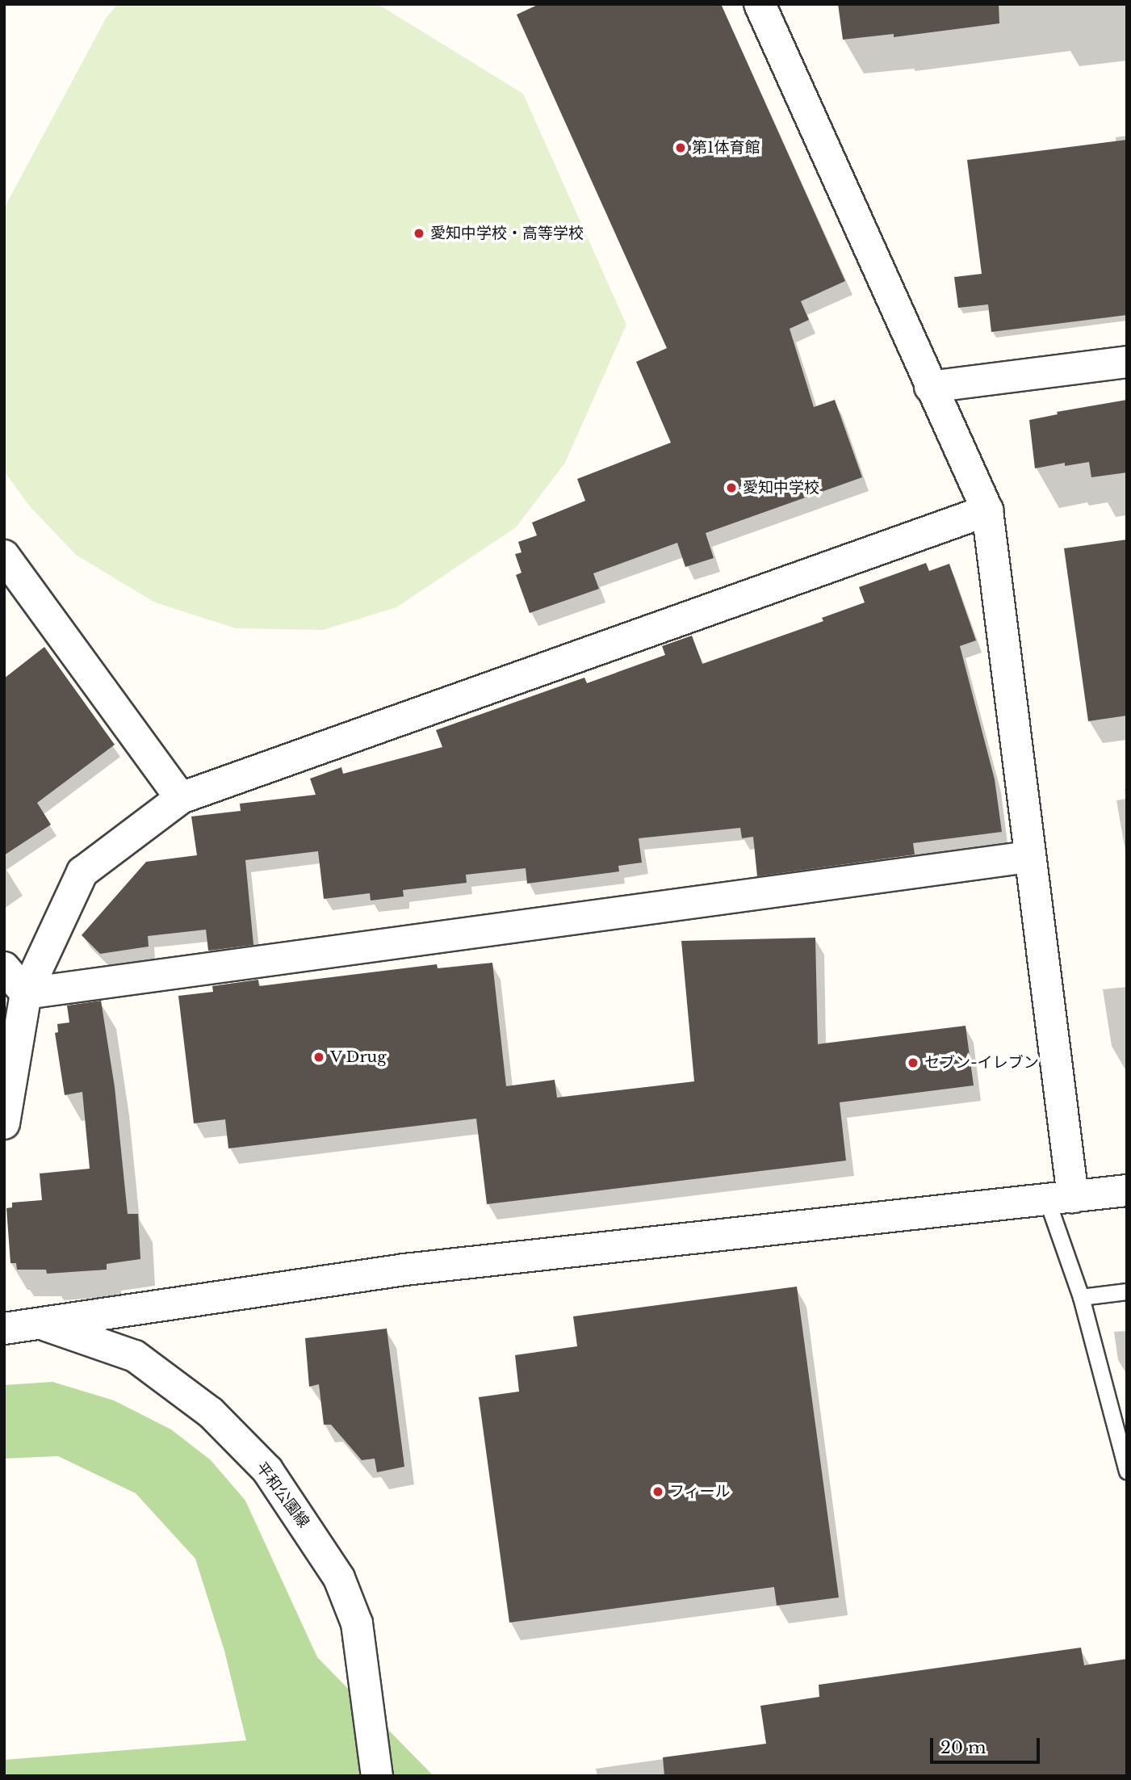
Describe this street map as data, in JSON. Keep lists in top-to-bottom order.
{
  "streets": {
    "street": ["平和公園線"]
  },
  "places": [
    "第1体育館",
    "愛知中学校・高等学校",
    "愛知中学校",
    "V Drug",
    "セブン-イレブン",
    "フィール"
  ],
  "scale_bar": "20 m"
}
